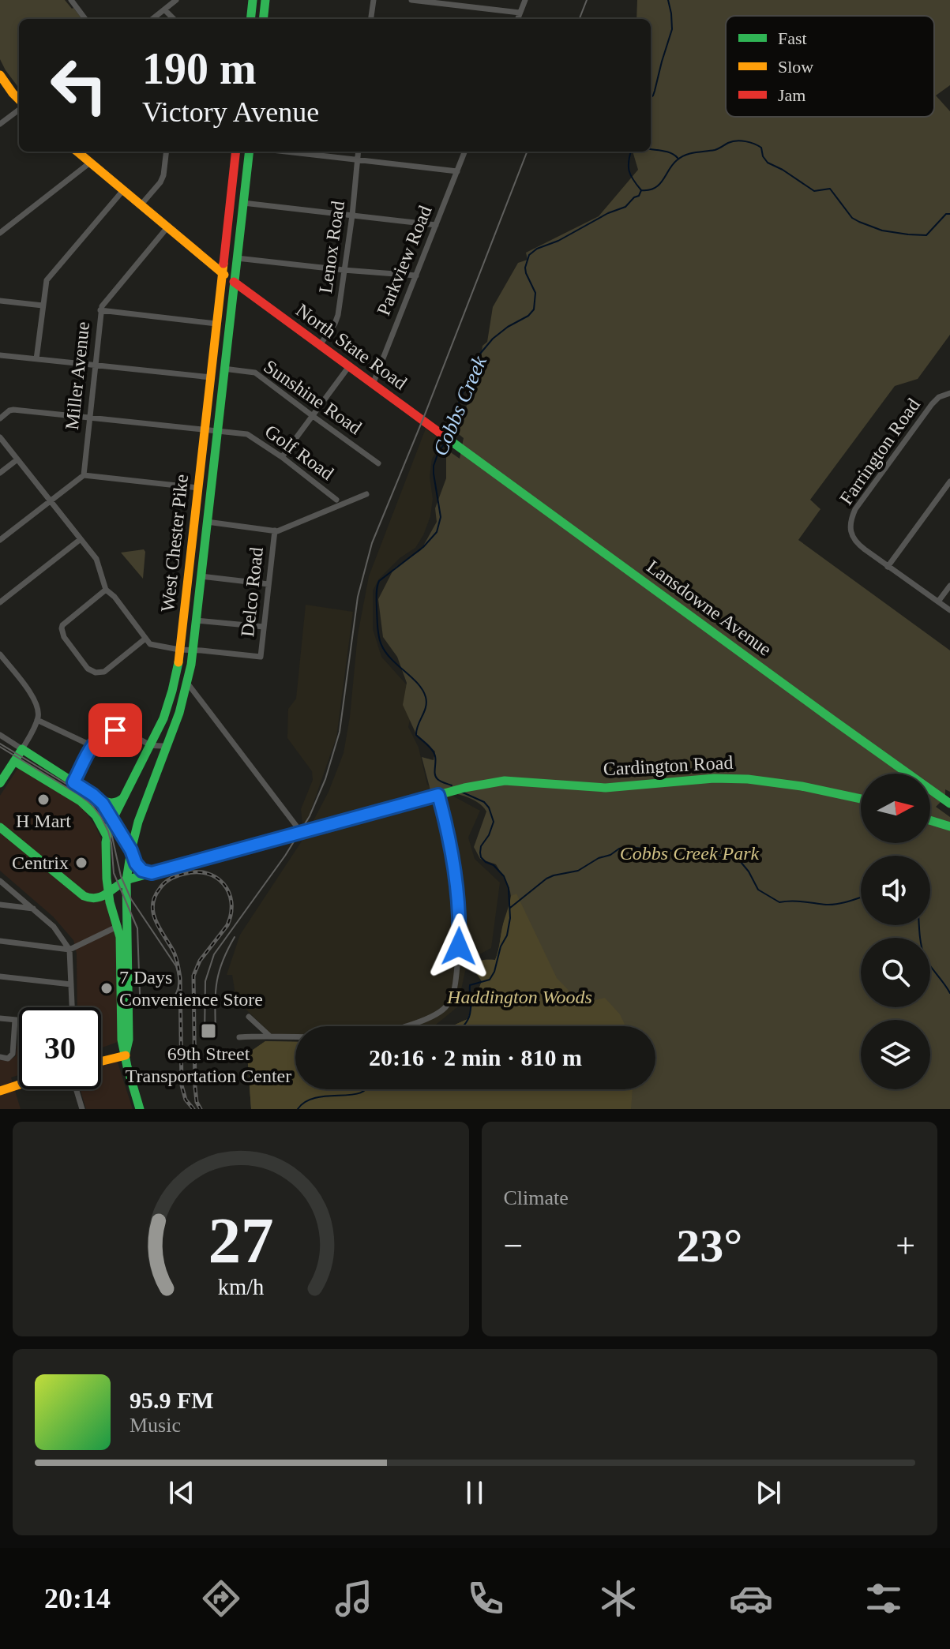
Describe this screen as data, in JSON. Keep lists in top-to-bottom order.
{
  "streets": {
    "main road": [
      "North State Road",
      "West Chester Pike",
      "Lansdowne Avenue",
      "Cardington Road"
    ],
    "street": [
      "Lenox Road",
      "Parkview Road",
      "Miller Avenue",
      "Sunshine Road",
      "Farrington Road",
      "Golf Road",
      "Delco Road"
    ]
  },
  "crossings": [
    ["Lenox Road", "North State Road"],
    ["Parkview Road", "North State Road"],
    ["North State Road", "Miller Avenue"],
    ["North State Road", "West Chester Pike"],
    ["North State Road", "Lansdowne Avenue"],
    ["Miller Avenue", "Golf Road"],
    ["Sunshine Road", "West Chester Pike"],
    ["Golf Road", "West Chester Pike"],
    ["Golf Road", "Delco Road"],
    ["West Chester Pike", "Delco Road"],
    ["West Chester Pike", "Cardington Road"]
  ],
  "water": ["Cobbs Creek"],
  "parks": ["Cobbs Creek Park", "Haddington Woods"],
  "places": {
    "other": ["H Mart", "Centrix", "7 Days Convenience Store"],
    "transit": ["69th Street Transportation Center"]
  },
  "legend": ["Fast", "Slow", "Jam"],
  "north": "right",
  "page": {
    "turn": ["190 m", "Victory Avenue"],
    "limit": "30",
    "trip": "20:16 · 2 min · 810 m",
    "tile": "Climate",
    "heat": ["−", "23°", "+"],
    "song": ["95.9 FM", "Music"],
    "tabs": "20:14",
    "gauge": ["27", "km/h"]
  }
}
